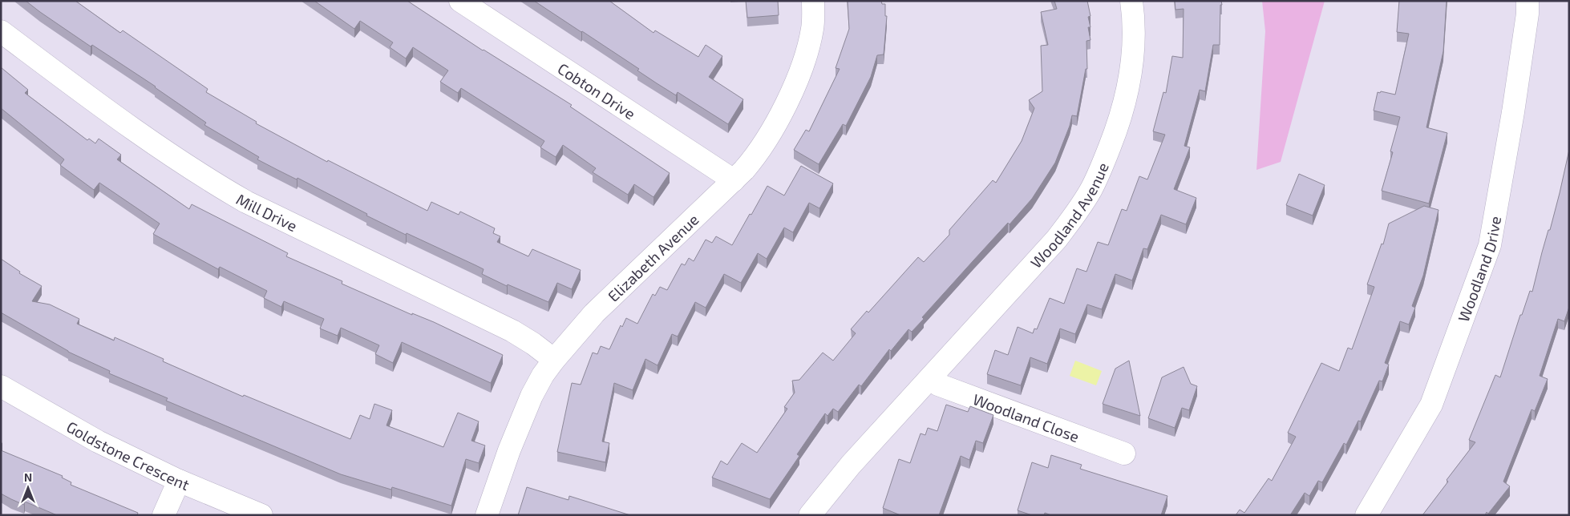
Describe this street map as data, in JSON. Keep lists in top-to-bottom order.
{
  "streets": {
    "street": [
      "Cobton Drive",
      "Mill Drive",
      "Woodland Avenue",
      "Elizabeth Avenue",
      "Woodland Drive",
      "Woodland Close",
      "Goldstone Crescent"
    ]
  },
  "crossings": [
    ["Cobton Drive", "Elizabeth Avenue"],
    ["Mill Drive", "Elizabeth Avenue"],
    ["Woodland Avenue", "Woodland Close"]
  ],
  "north": "top"
}
